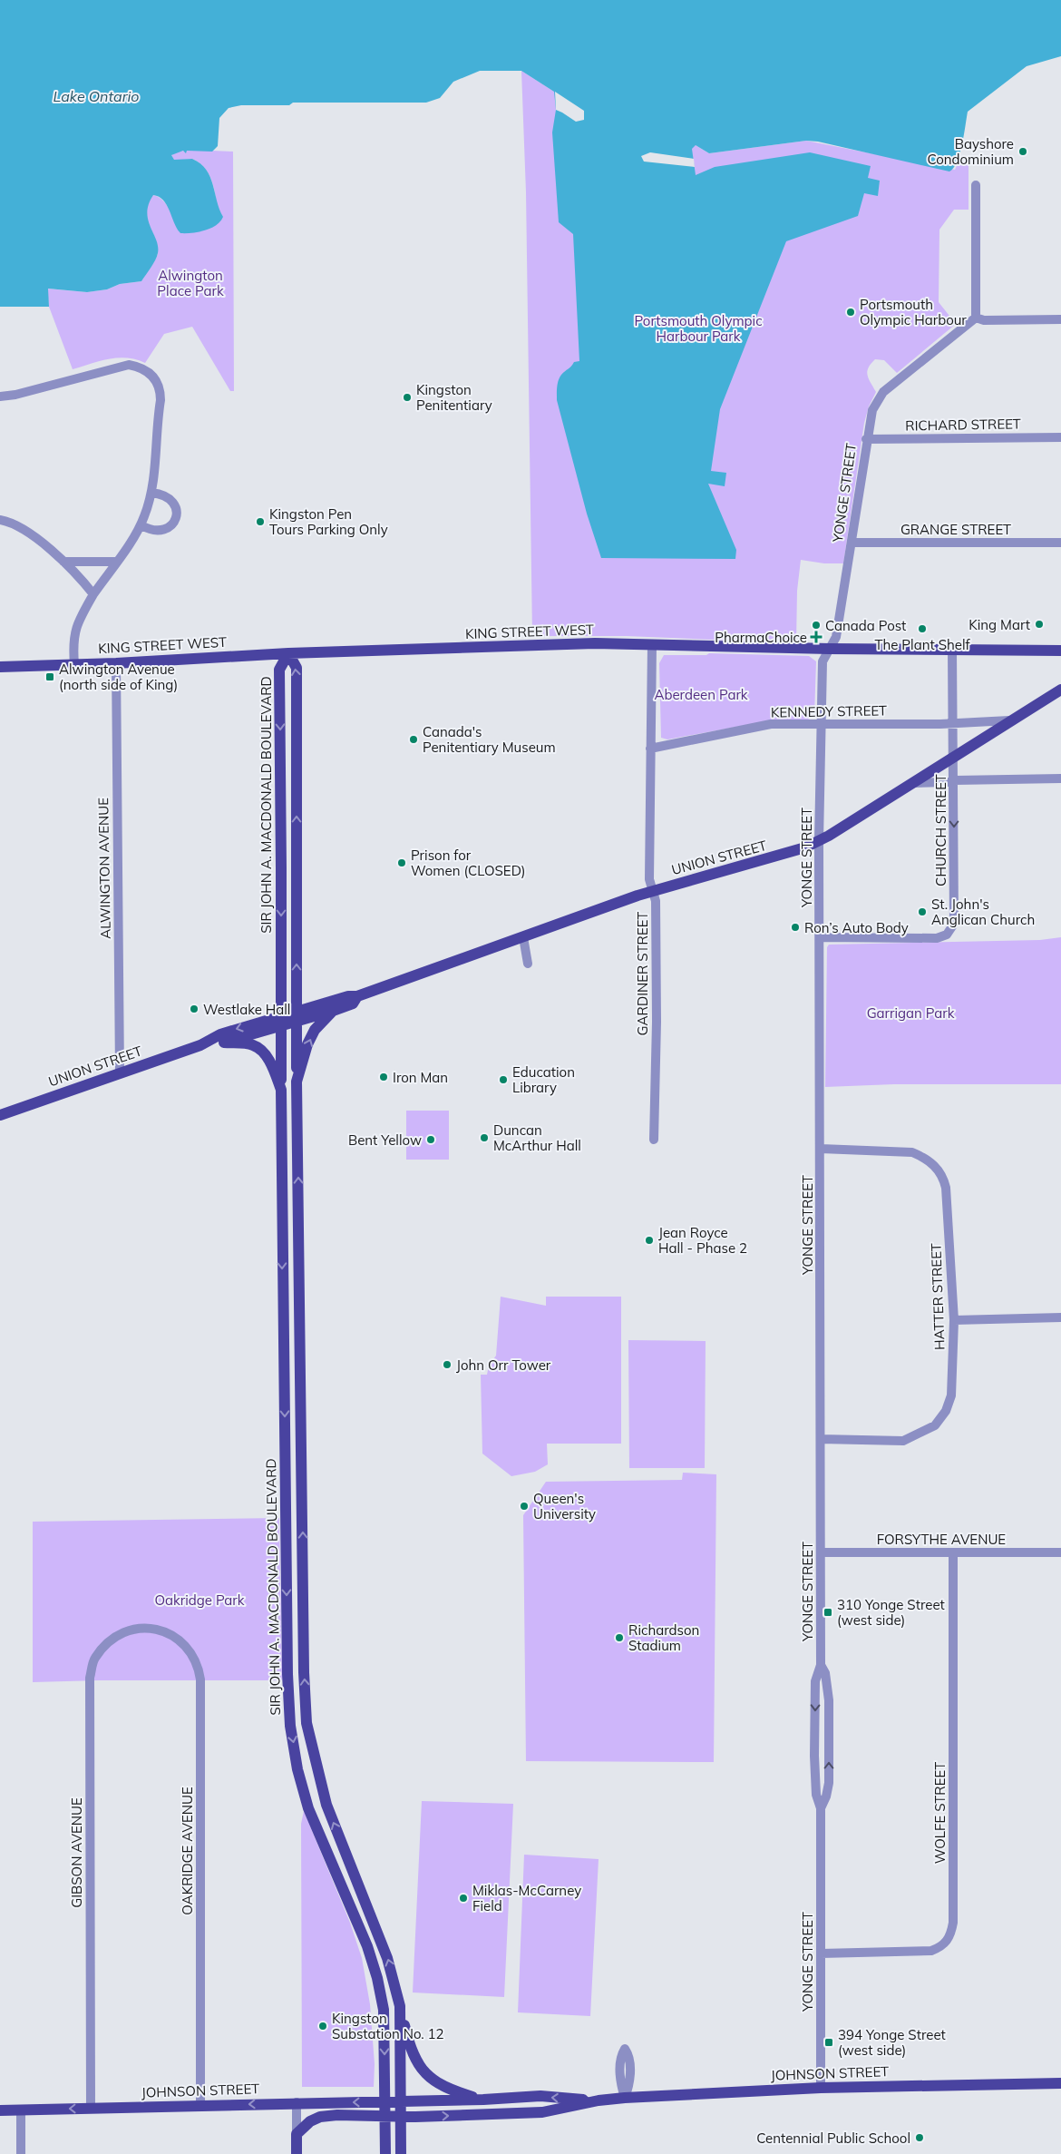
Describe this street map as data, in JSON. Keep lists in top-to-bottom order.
{
  "streets": {
    "main road": [
      "KING STREET WEST",
      "SIR JOHN A. MACDONALD BOULEVARD",
      "UNION STREET",
      "JOHNSON STREET"
    ],
    "street": [
      "RICHARD STREET",
      "YONGE STREET",
      "GRANGE STREET",
      "KENNEDY STREET",
      "CHURCH STREET",
      "ALWINGTON AVENUE",
      "GARDINER STREET",
      "HATTER STREET",
      "FORSYTHE AVENUE",
      "WOLFE STREET",
      "OAKRIDGE AVENUE",
      "GIBSON AVENUE"
    ]
  },
  "crossings": [
    ["RICHARD STREET", "YONGE STREET"],
    ["YONGE STREET", "GRANGE STREET"],
    ["YONGE STREET", "KING STREET WEST"],
    ["YONGE STREET", "KENNEDY STREET"],
    ["YONGE STREET", "CHURCH STREET"],
    ["YONGE STREET", "UNION STREET"],
    ["YONGE STREET", "HATTER STREET"],
    ["YONGE STREET", "FORSYTHE AVENUE"],
    ["YONGE STREET", "WOLFE STREET"],
    ["YONGE STREET", "JOHNSON STREET"],
    ["KING STREET WEST", "SIR JOHN A. MACDONALD BOULEVARD"],
    ["KING STREET WEST", "CHURCH STREET"],
    ["KING STREET WEST", "ALWINGTON AVENUE"],
    ["KING STREET WEST", "GARDINER STREET"],
    ["KENNEDY STREET", "CHURCH STREET"],
    ["KENNEDY STREET", "UNION STREET"],
    ["KENNEDY STREET", "GARDINER STREET"],
    ["SIR JOHN A. MACDONALD BOULEVARD", "UNION STREET"],
    ["SIR JOHN A. MACDONALD BOULEVARD", "JOHNSON STREET"],
    ["CHURCH STREET", "UNION STREET"],
    ["UNION STREET", "ALWINGTON AVENUE"],
    ["UNION STREET", "GARDINER STREET"],
    ["FORSYTHE AVENUE", "WOLFE STREET"],
    ["OAKRIDGE AVENUE", "GIBSON AVENUE"],
    ["OAKRIDGE AVENUE", "JOHNSON STREET"],
    ["GIBSON AVENUE", "JOHNSON STREET"]
  ],
  "water": ["Lake Ontario"],
  "parks": [
    "Alwington Place Park",
    "Portsmouth Olympic Harbour Park",
    "Aberdeen Park",
    "Garrigan Park",
    "Oakridge Park"
  ],
  "places": {
    "other": [
      "Bayshore Condominium",
      "Portsmouth Olympic Harbour",
      "Kingston Penitentiary",
      "Kingston Pen Tours Parking Only",
      "King Mart",
      "Canada Post",
      "The Plant Shelf",
      "Canada's Penitentiary Museum",
      "Prison for Women (CLOSED)",
      "St. John's Anglican Church",
      "Ron’s Auto Body",
      "Westlake Hall",
      "Iron Man",
      "Education Library",
      "Duncan McArthur Hall",
      "Bent Yellow",
      "Jean Royce Hall - Phase 2",
      "John Orr Tower",
      "Queen's University",
      "Richardson Stadium",
      "Miklas-McCarney Field",
      "Kingston Substation No. 12",
      "Centennial Public School"
    ],
    "health": ["PharmaChoice"],
    "transit": ["Alwington Avenue (north side of King)", "310 Yonge Street (west side)", "394 Yonge Street (west side)"]
  }
}
